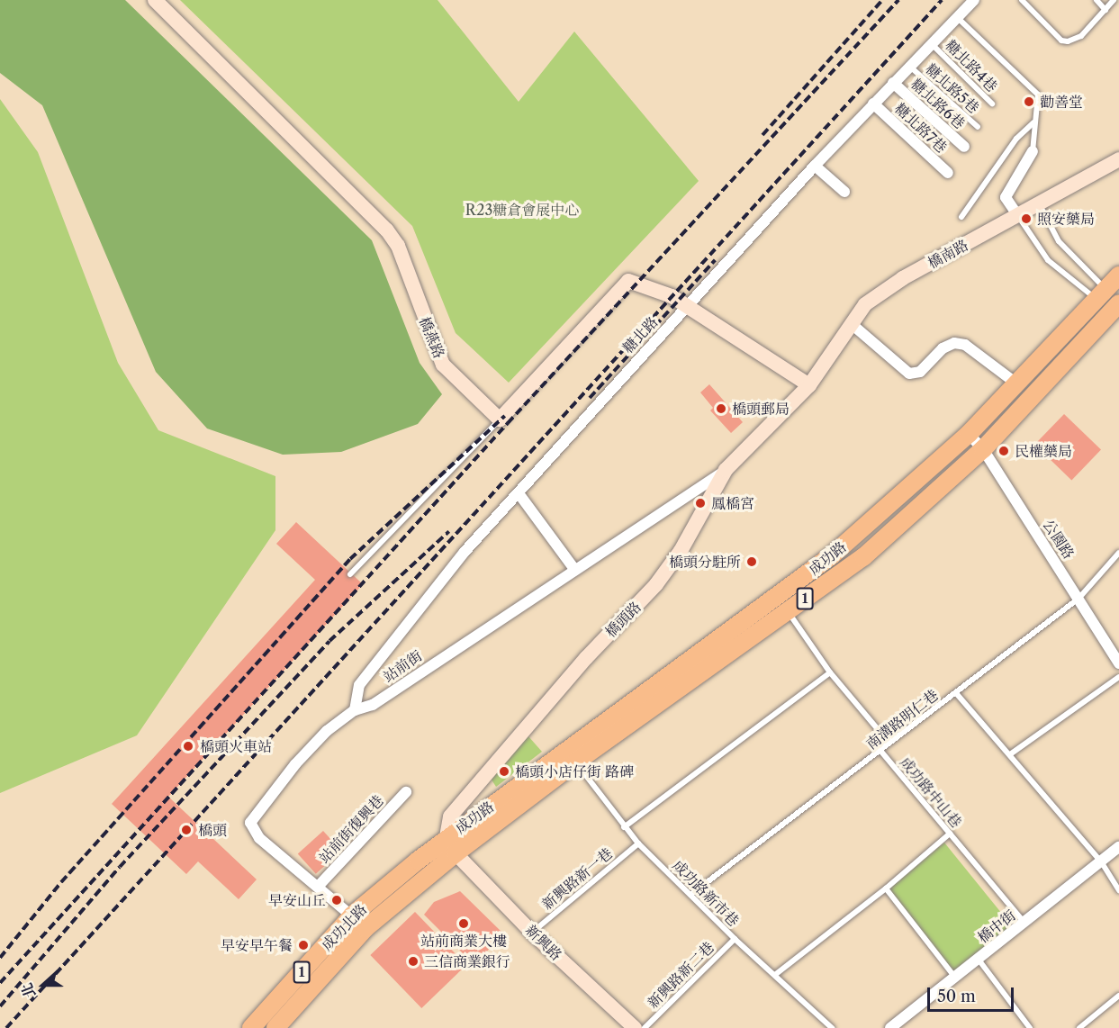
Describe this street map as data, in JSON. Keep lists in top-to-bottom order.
{
  "streets": {
    "main road": ["成功路", "1", "成功北路"],
    "street": [
      "糖北路6巷",
      "糖北路7巷",
      "橋南路",
      "糖北路",
      "橋燕路",
      "公園路",
      "橋頭路",
      "站前街",
      "站前街復興巷",
      "橋中街",
      "新興路"
    ],
    "lane": [
      "糖北路4巷",
      "糖北路5巷",
      "南溝路明仁巷",
      "成功路中山巷",
      "新興路新一巷",
      "成功路新市巷",
      "新興路新二巷"
    ]
  },
  "crossings": [
    ["糖北路4巷", "糖北路"],
    ["糖北路5巷", "糖北路"],
    ["糖北路6巷", "糖北路"],
    ["糖北路7巷", "糖北路"],
    ["橋南路", "橋頭路"],
    ["糖北路", "站前街"],
    ["公園路", "成功路"],
    ["公園路", "南溝路明仁巷"],
    ["成功路", "橋頭路"],
    ["成功路", "成功路中山巷"],
    ["成功路", "成功路新市巷"],
    ["成功路", "成功北路"],
    ["成功路", "新興路"],
    ["橋頭路", "站前街"],
    ["橋頭路", "成功北路"],
    ["站前街", "站前街復興巷"],
    ["站前街", "成功北路"],
    ["南溝路明仁巷", "成功路中山巷"],
    ["南溝路明仁巷", "成功路新市巷"],
    ["成功路中山巷", "橋中街"],
    ["新興路新一巷", "成功路新市巷"],
    ["新興路新一巷", "新興路"],
    ["成功路新市巷", "新興路新二巷"],
    ["成功北路", "新興路"]
  ],
  "parks": ["R23糖倉會展中心"],
  "places": [
    "勸善堂",
    "照安藥局",
    "橋頭郵局",
    "民權藥局",
    "鳳橋宮",
    "橋頭分駐所",
    "橋頭火車站",
    "橋頭小店仔街 路碑",
    "橋頭",
    "早安山丘",
    "站前商業大樓",
    "早安早午餐",
    "三信商業銀行"
  ],
  "scale_bar": "50 m",
  "north": "left"
}
